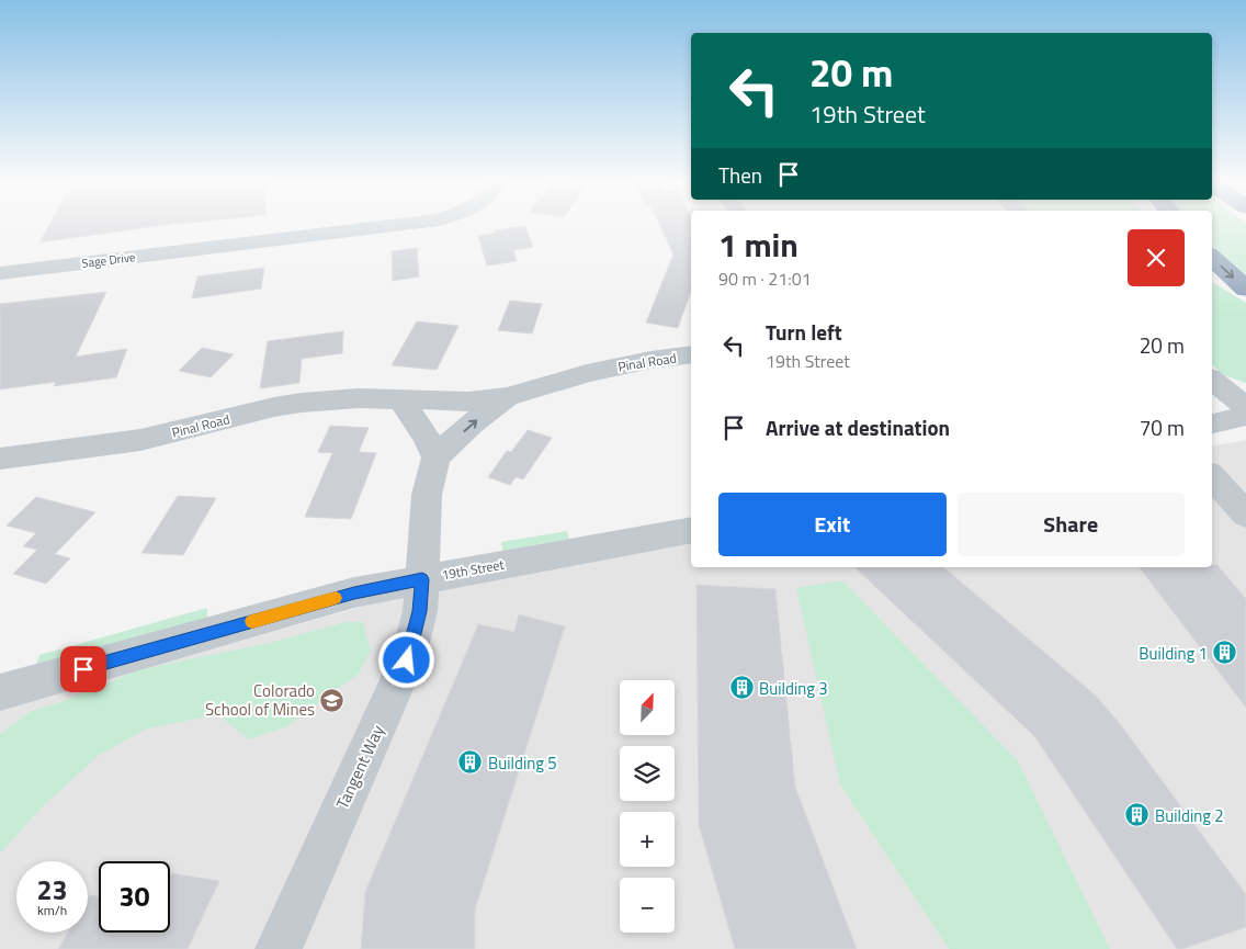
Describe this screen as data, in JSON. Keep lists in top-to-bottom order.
{
  "streets": {
    "street": [
      "Sage Drive",
      "Pinal Road",
      "19th Street",
      "Tangent Way"
    ]
  },
  "crossings": [
    ["19th Street", "Tangent Way"]
  ],
  "places": {
    "building": [
      "Building 1",
      "Building 3",
      "Building 5",
      "Building 2"
    ],
    "school or university": ["Colorado School of Mines"]
  },
  "north": "top right",
  "page": {
    "turn": ["20 m", "19th Street"],
    "then": "Then",
    "heading": ["1 min", "90 m · 21:01"],
    "list": [
      {
        "name": "Turn left",
        "note": "19th Street",
        "value": "20 m"
      },
      {
        "name": "Arrive at destination",
        "value": "70 m"
      }
    ],
    "buttons": ["Exit", "Share"],
    "map_buttons": ["+", "−"],
    "speed": "23 km/h",
    "limit": "30"
  }
}
